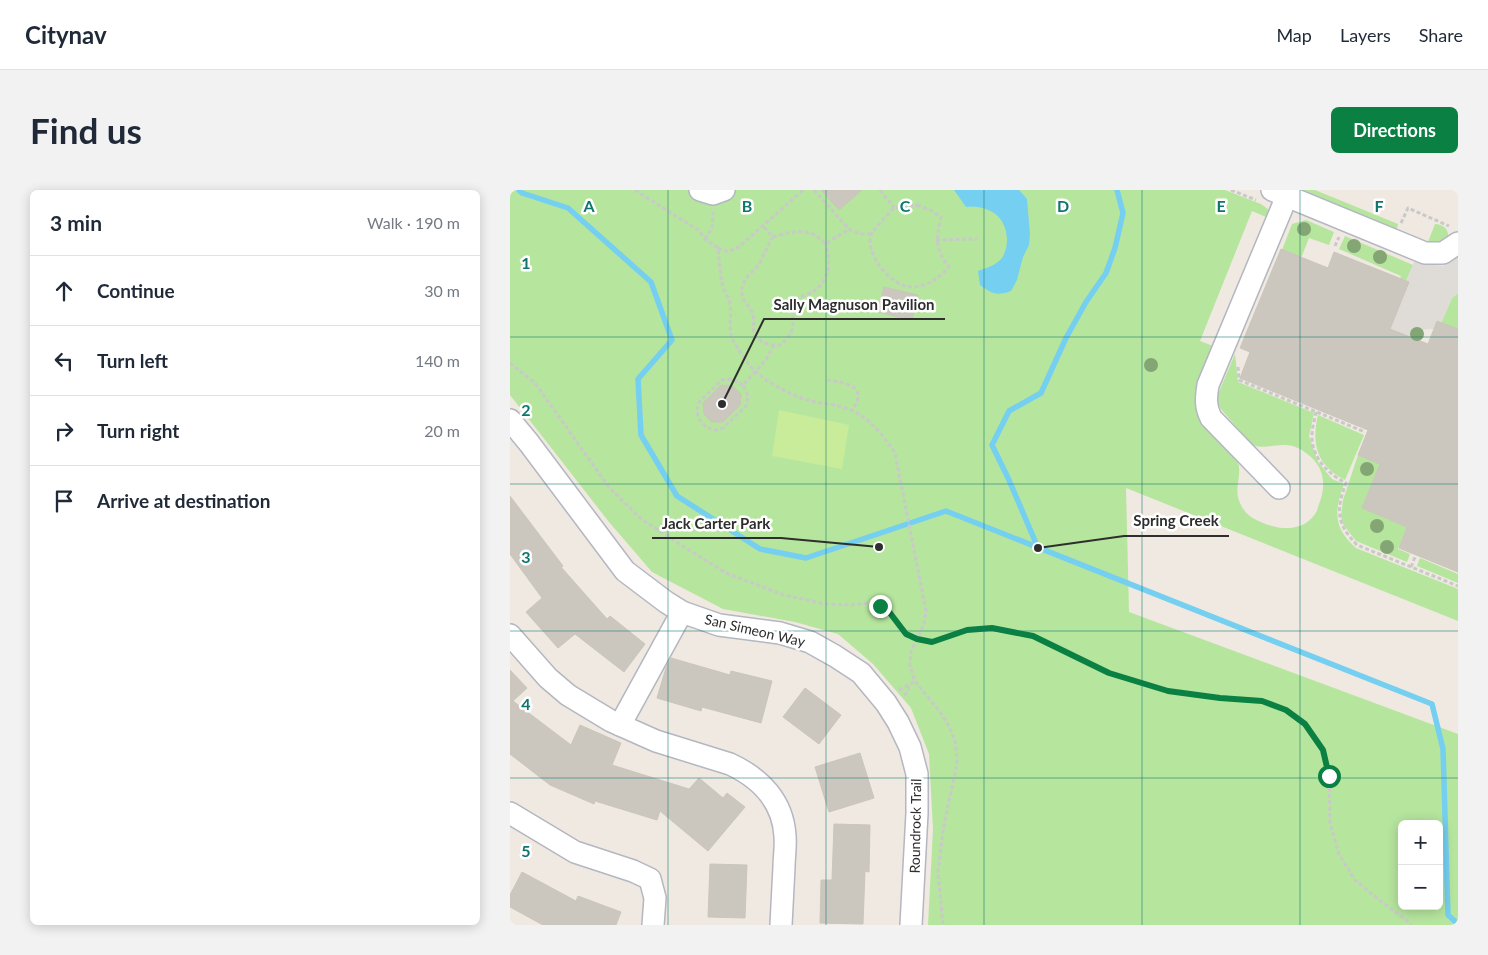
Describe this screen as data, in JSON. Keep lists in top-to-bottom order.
{
  "streets": {
    "street": ["San Simeon Way", "Roundrock Trail"]
  },
  "crossings": [
    ["San Simeon Way", "Roundrock Trail"]
  ],
  "places": ["Sally Magnuson Pavilion", "Jack Carter Park", "Spring Creek"],
  "page": {
    "header": "Citynav",
    "nav": ["Map", "Layers", "Share"],
    "buttons": "Directions",
    "title": "Find us",
    "heading": ["3 min", "Walk · 190 m"],
    "list": [
      ["Continue", "30 m"],
      ["Turn left", "140 m"],
      ["Turn right", "20 m"],
      "Arrive at destination"
    ],
    "map_buttons": ["+", "−"]
  },
  "grid": {
    "columns": [
      "A",
      "B",
      "C",
      "D",
      "E",
      "F"
    ],
    "rows": [
      "1",
      "2",
      "3",
      "4",
      "5"
    ]
  }
}
